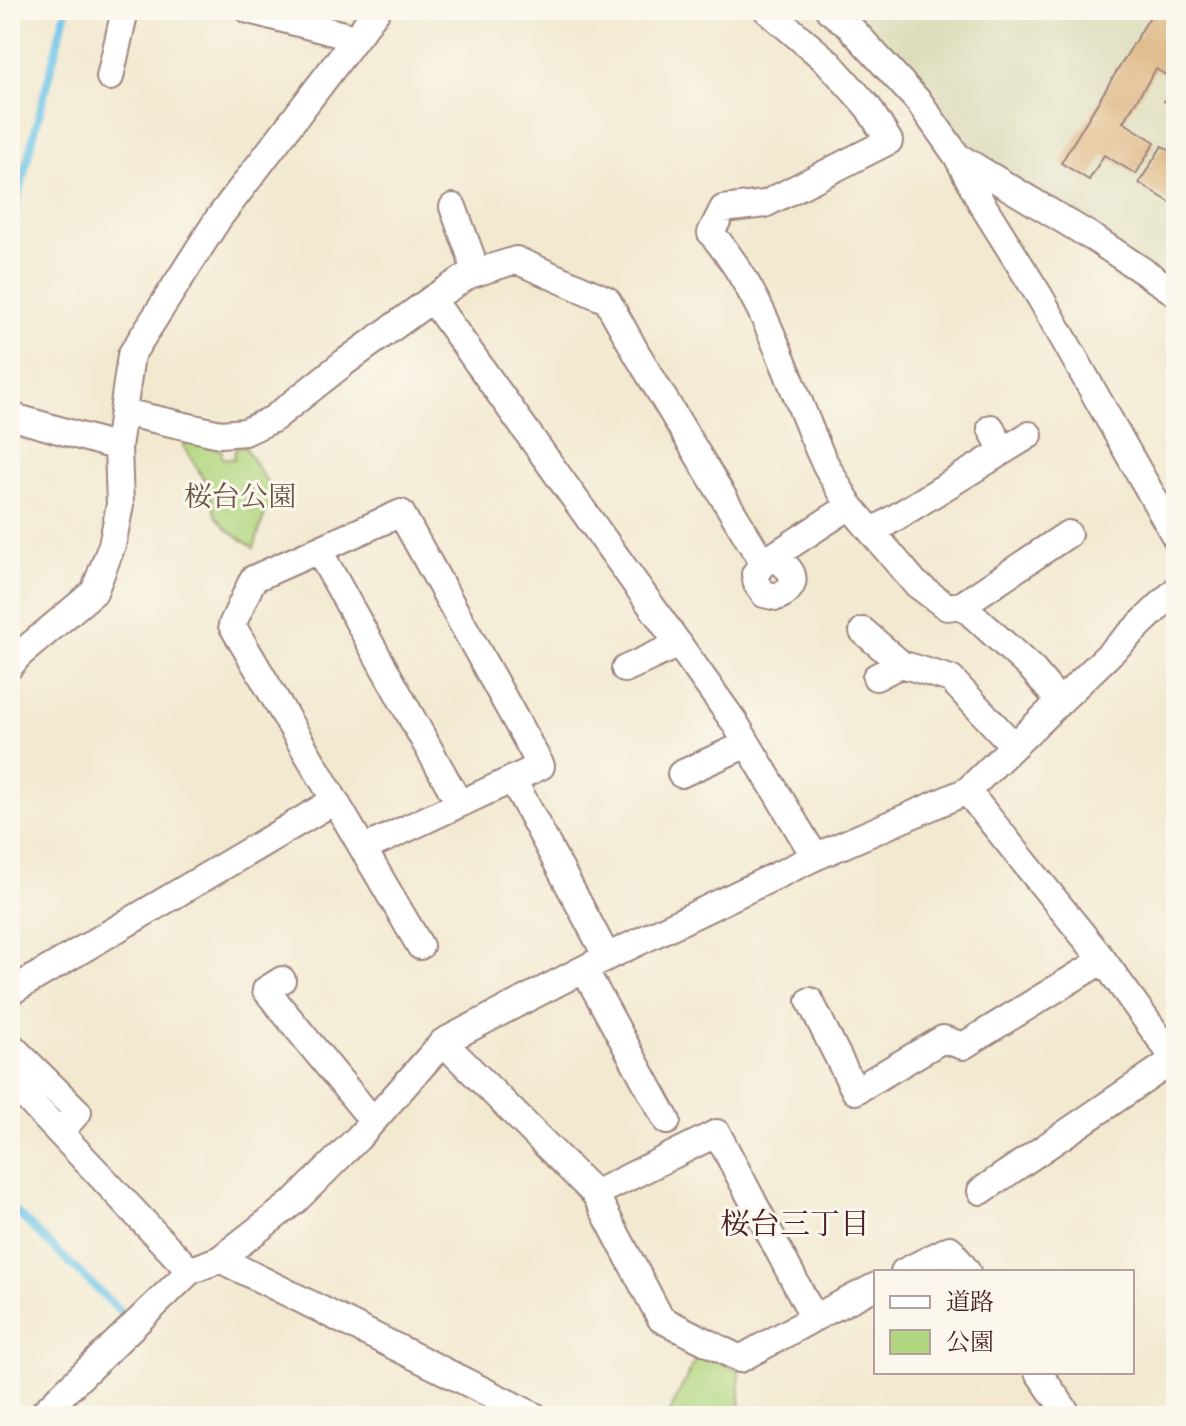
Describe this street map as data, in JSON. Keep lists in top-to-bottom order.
{
  "districts": ["桜台三丁目"],
  "parks": ["桜台公園"],
  "legend": ["道路", "公園"]
}
